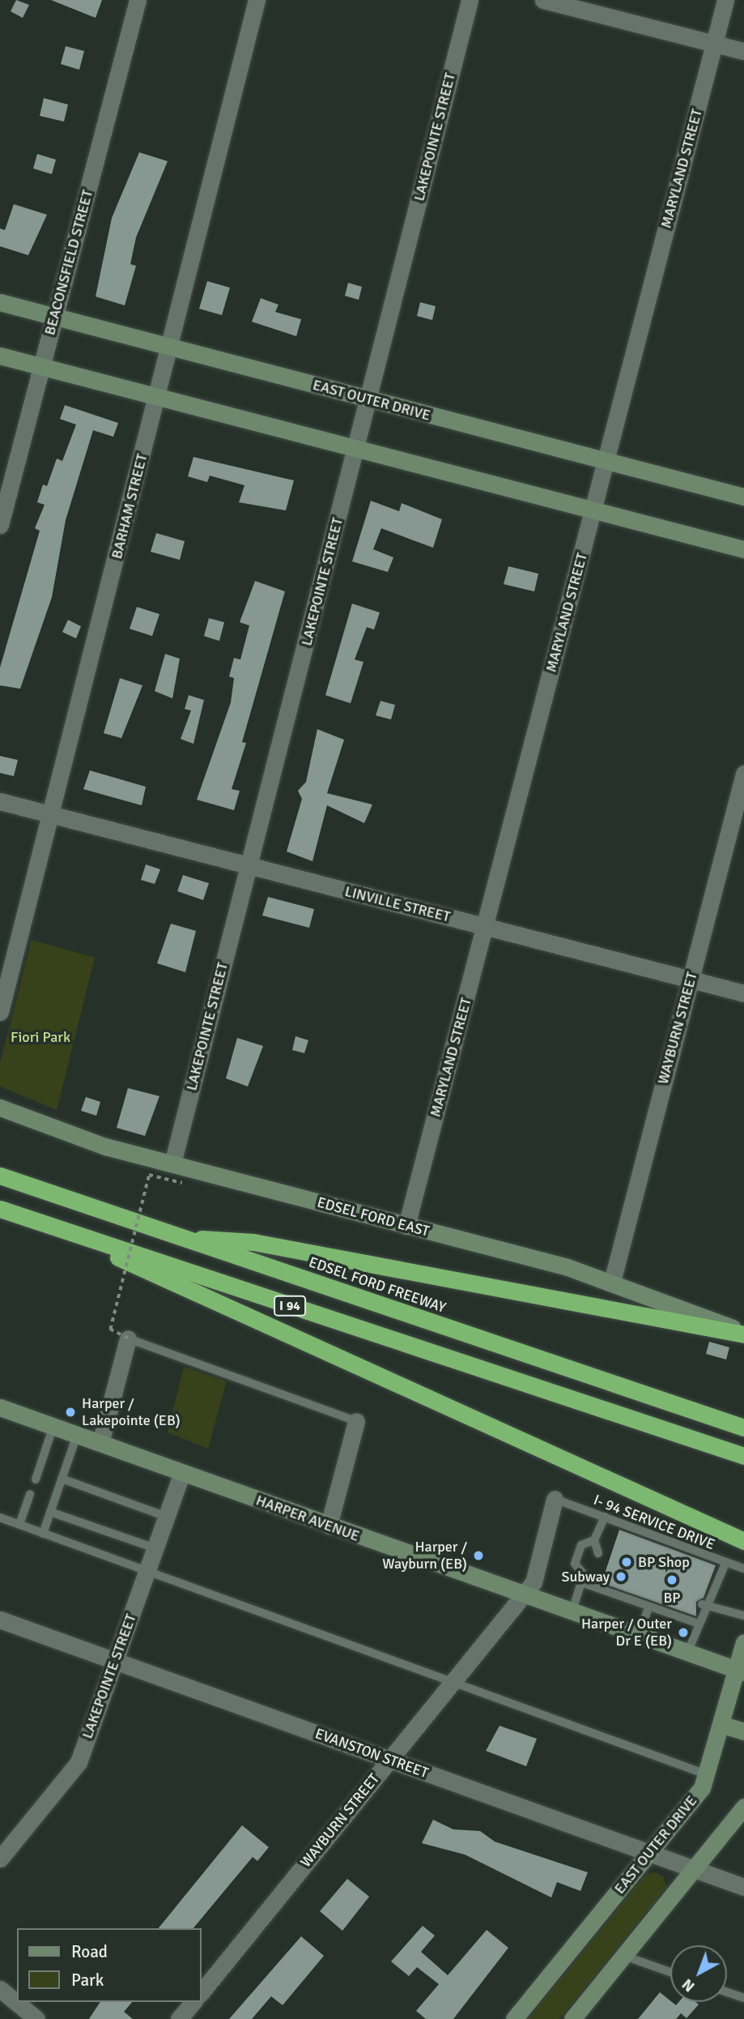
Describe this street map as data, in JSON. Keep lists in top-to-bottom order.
{
  "streets": {
    "highway": ["EDSEL FORD FREEWAY", "I 94"],
    "street": [
      "LAKEPOINTE STREET",
      "MARYLAND STREET",
      "BEACONSFIELD STREET",
      "EAST OUTER DRIVE",
      "BARHAM STREET",
      "LINVILLE STREET",
      "WAYBURN STREET",
      "EDSEL FORD EAST",
      "HARPER AVENUE",
      "EVANSTON STREET"
    ],
    "lane": ["I- 94 SERVICE DRIVE"]
  },
  "crossings": [
    ["LAKEPOINTE STREET", "EAST OUTER DRIVE"],
    ["LAKEPOINTE STREET", "LINVILLE STREET"],
    ["LAKEPOINTE STREET", "EDSEL FORD EAST"],
    ["LAKEPOINTE STREET", "HARPER AVENUE"],
    ["LAKEPOINTE STREET", "EVANSTON STREET"],
    ["MARYLAND STREET", "EAST OUTER DRIVE"],
    ["MARYLAND STREET", "LINVILLE STREET"],
    ["MARYLAND STREET", "EDSEL FORD EAST"],
    ["BEACONSFIELD STREET", "EAST OUTER DRIVE"],
    ["EAST OUTER DRIVE", "BARHAM STREET"],
    ["EAST OUTER DRIVE", "HARPER AVENUE"],
    ["EAST OUTER DRIVE", "EVANSTON STREET"],
    ["BARHAM STREET", "LINVILLE STREET"],
    ["LINVILLE STREET", "WAYBURN STREET"],
    ["WAYBURN STREET", "EDSEL FORD EAST"],
    ["WAYBURN STREET", "HARPER AVENUE"],
    ["WAYBURN STREET", "I- 94 SERVICE DRIVE"],
    ["WAYBURN STREET", "EVANSTON STREET"]
  ],
  "parks": ["Fiori Park"],
  "places": [
    "Harper / Lakepointe (EB)",
    "Harper / Wayburn (EB)",
    "BP Shop",
    "Subway",
    "BP",
    "Harper / Outer Dr E (EB)"
  ],
  "legend": ["Road", "Park"],
  "north": "bottom left"
}
